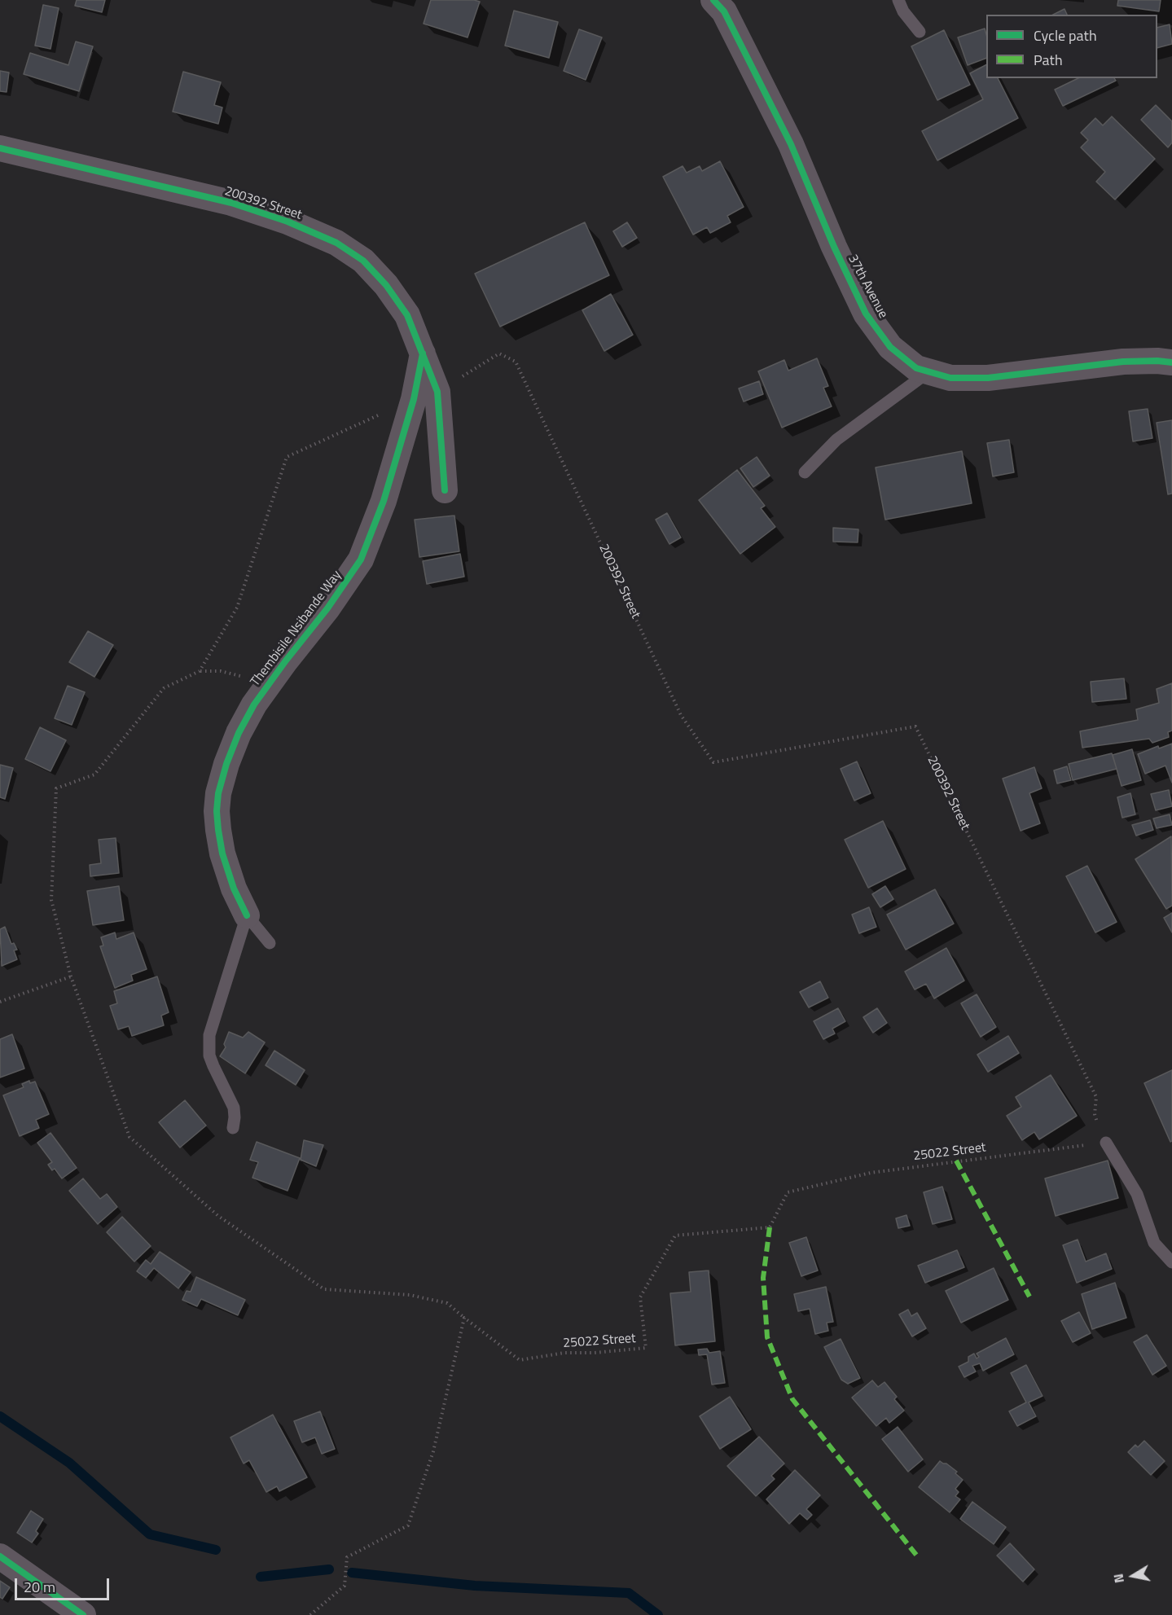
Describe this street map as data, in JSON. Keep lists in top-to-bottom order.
{
  "streets": {
    "street": ["200392 Street", "37th Avenue", "Thembisile Nsibande Way"],
    "path": ["25022 Street"]
  },
  "crossings": [
    ["200392 Street", "Thembisile Nsibande Way"],
    ["200392 Street", "25022 Street"]
  ],
  "legend": ["Cycle path", "Path"],
  "scale_bar": "20 m",
  "north": "left"
}
